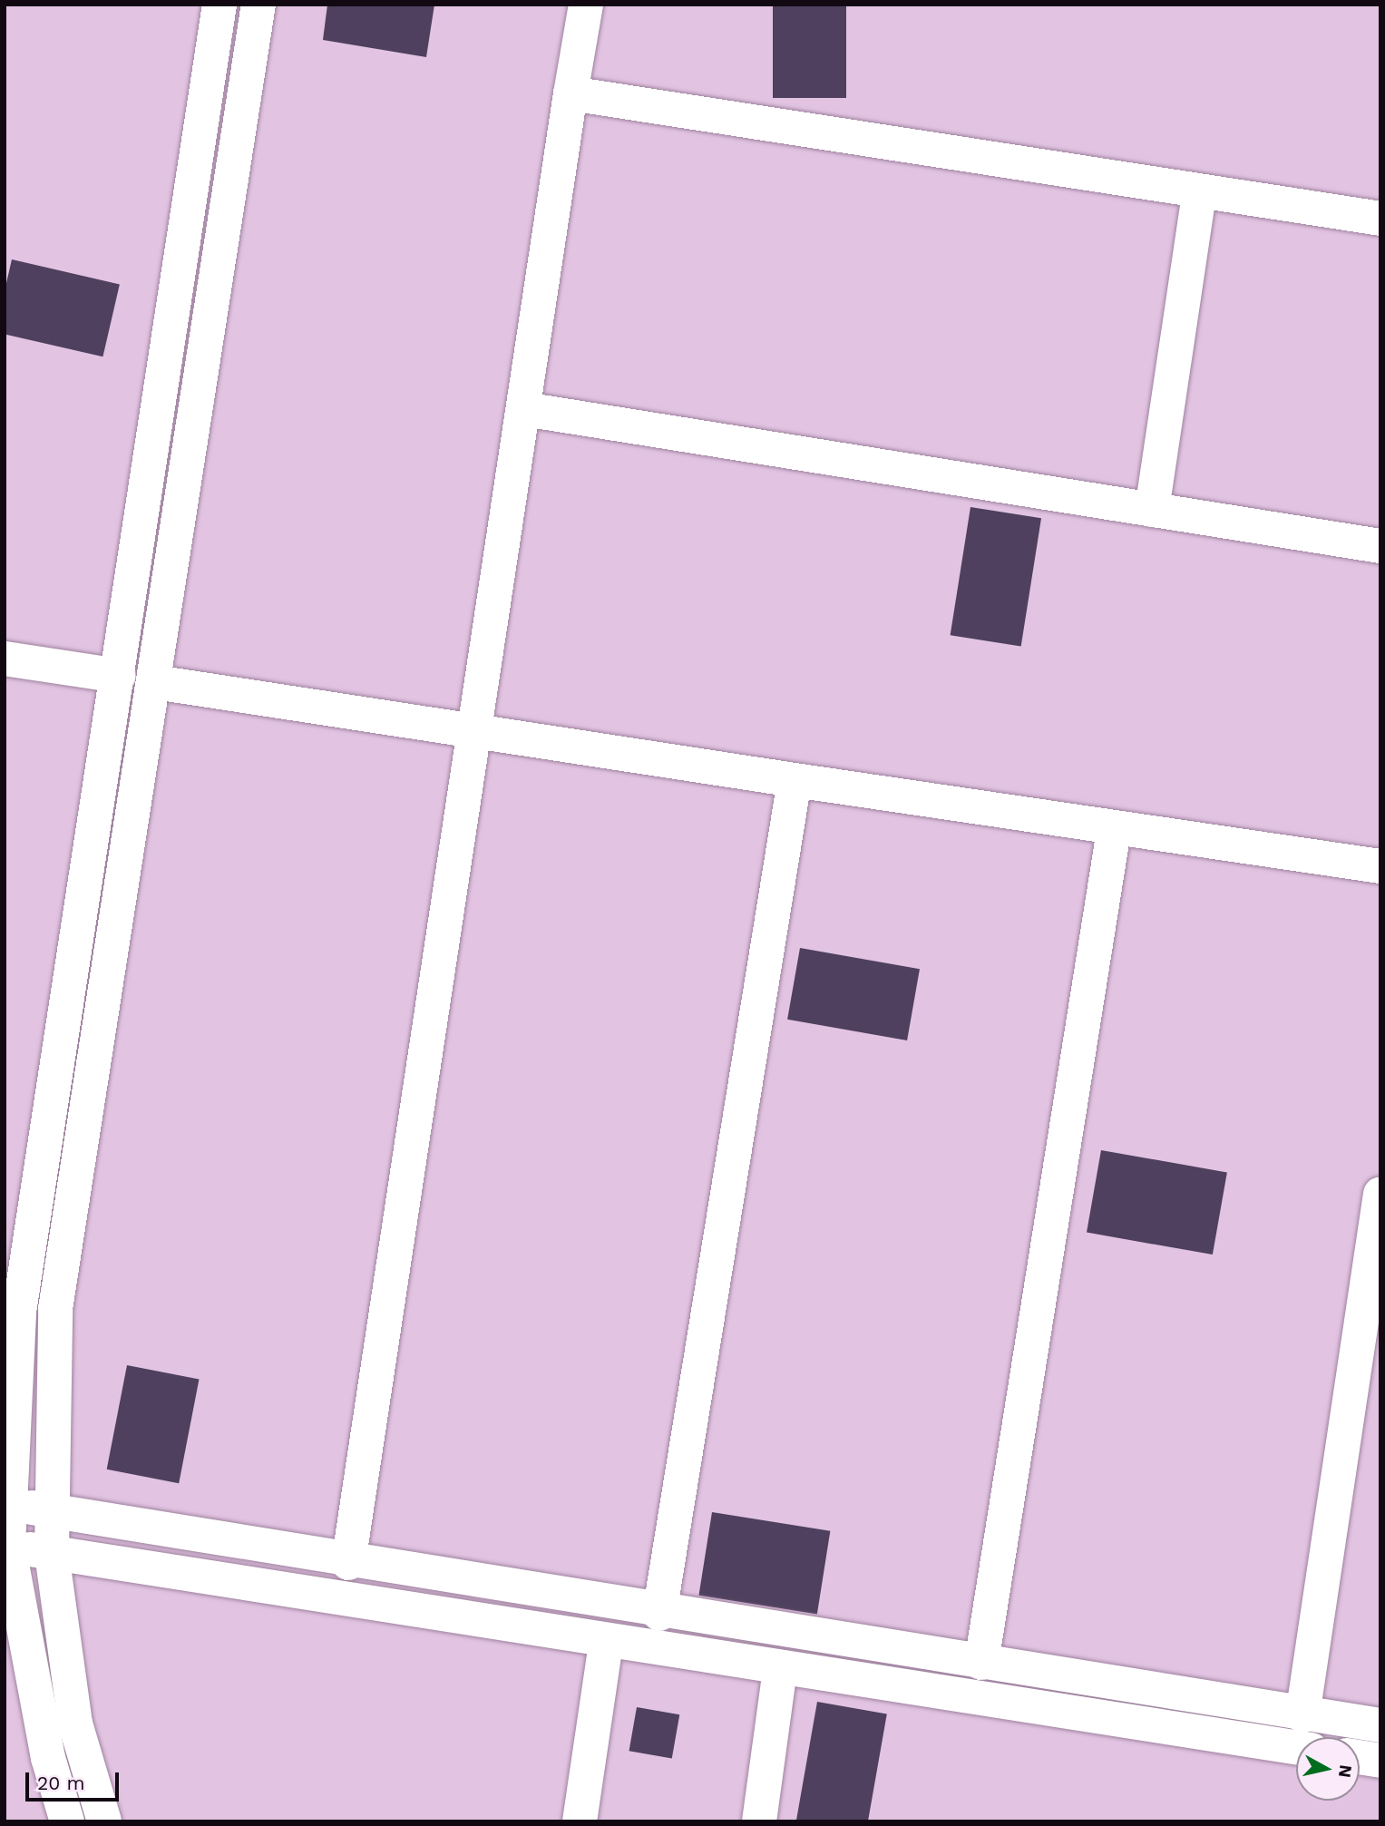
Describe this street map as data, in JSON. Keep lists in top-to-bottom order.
{
  "scale_bar": "20 m",
  "north": "right"
}
